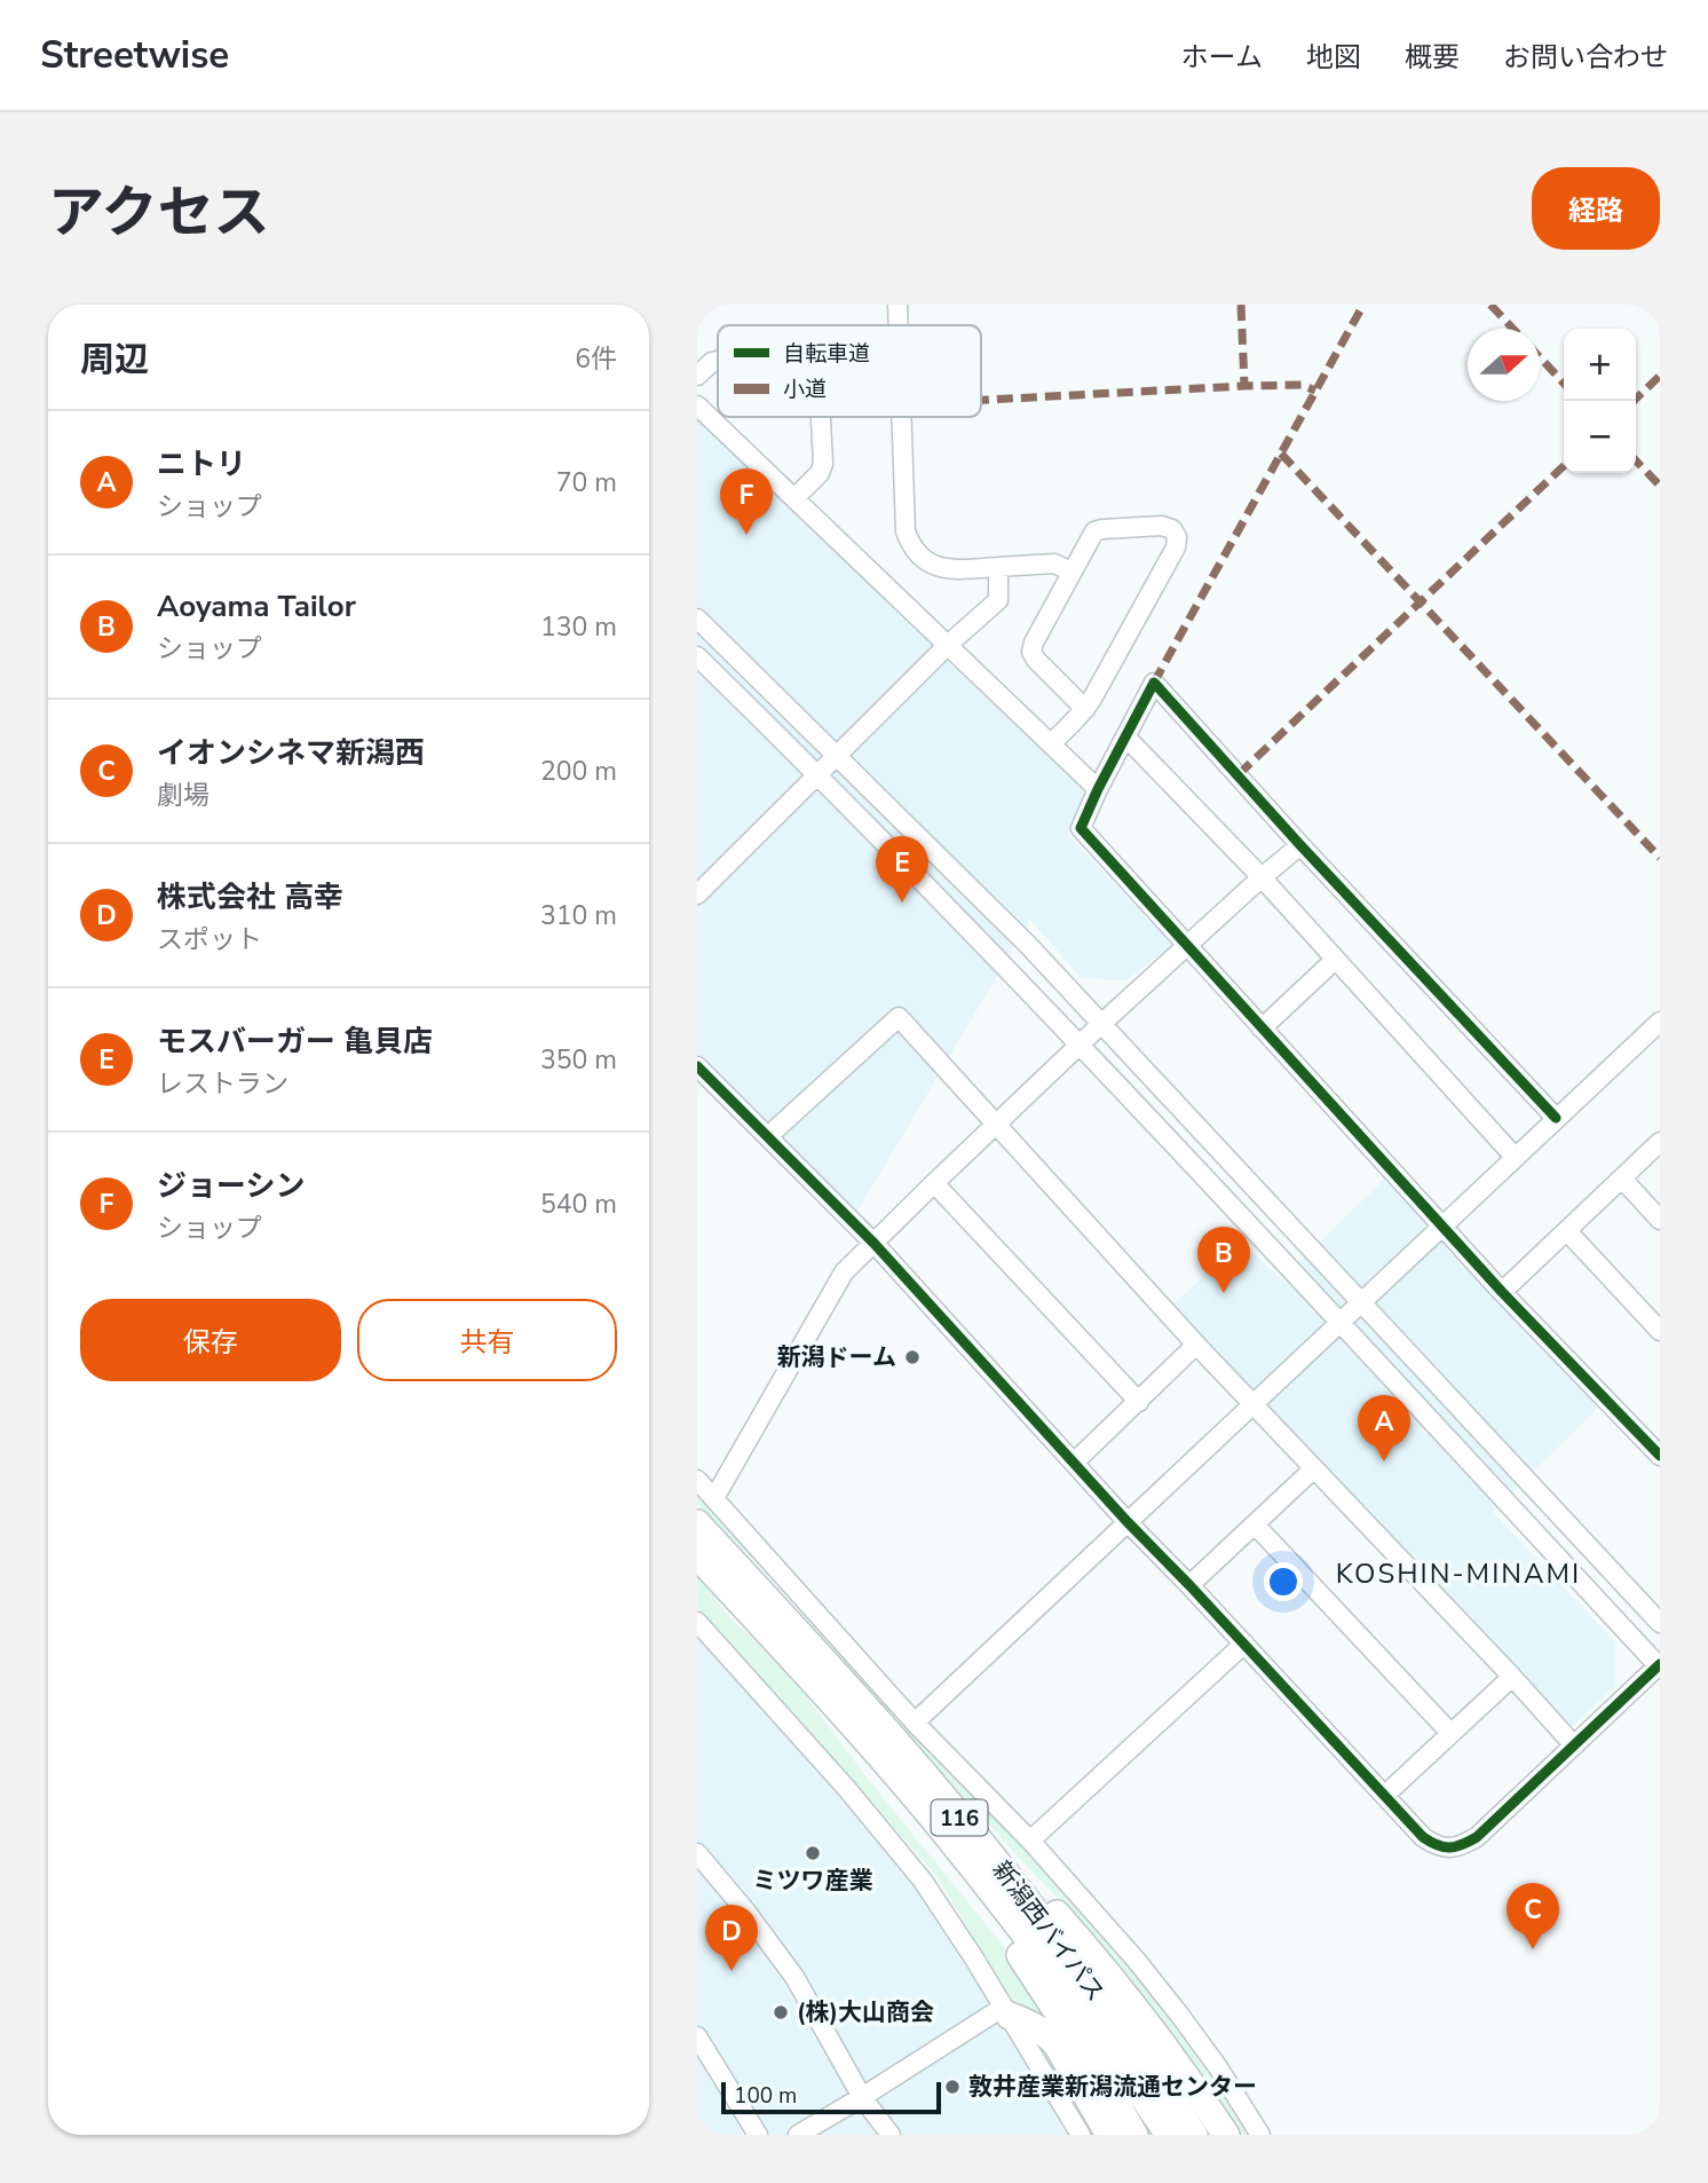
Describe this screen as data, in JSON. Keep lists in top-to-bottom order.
{
  "streets": {
    "highway": ["116", "新潟西バイパス"]
  },
  "districts": ["KOSHIN-MINAMI"],
  "places": [
    "新潟ドーム",
    "ミツワ産業",
    "(株)大山商会",
    "敦井産業新潟流通センター"
  ],
  "legend": ["自転車道", "小道"],
  "scale_bar": "100 m",
  "north": "right",
  "page": {
    "header": "Streetwise",
    "nav": [
      "ホーム",
      "地図",
      "概要",
      "お問い合わせ"
    ],
    "title": "アクセス",
    "buttons": [
      "経路",
      ["保存", "共有"]
    ],
    "heading": ["周辺", "6件"],
    "map_buttons": ["+", "−"],
    "list": [
      {
        "mark": "A",
        "name": "ニトリ",
        "note": "ショップ",
        "value": "70 m"
      },
      {
        "mark": "B",
        "name": "Aoyama Tailor",
        "note": "ショップ",
        "value": "130 m"
      },
      {
        "mark": "C",
        "name": "イオンシネマ新潟西",
        "note": "劇場",
        "value": "200 m"
      },
      {
        "mark": "D",
        "name": "株式会社 高幸",
        "note": "スポット",
        "value": "310 m"
      },
      {
        "mark": "E",
        "name": "モスバーガー 亀貝店",
        "note": "レストラン",
        "value": "350 m"
      },
      {
        "mark": "F",
        "name": "ジョーシン",
        "note": "ショップ",
        "value": "540 m"
      }
    ],
    "pins": [
      "F",
      "E",
      "B",
      "A",
      "C",
      "D"
    ],
    "scale": "100 m"
  }
}
